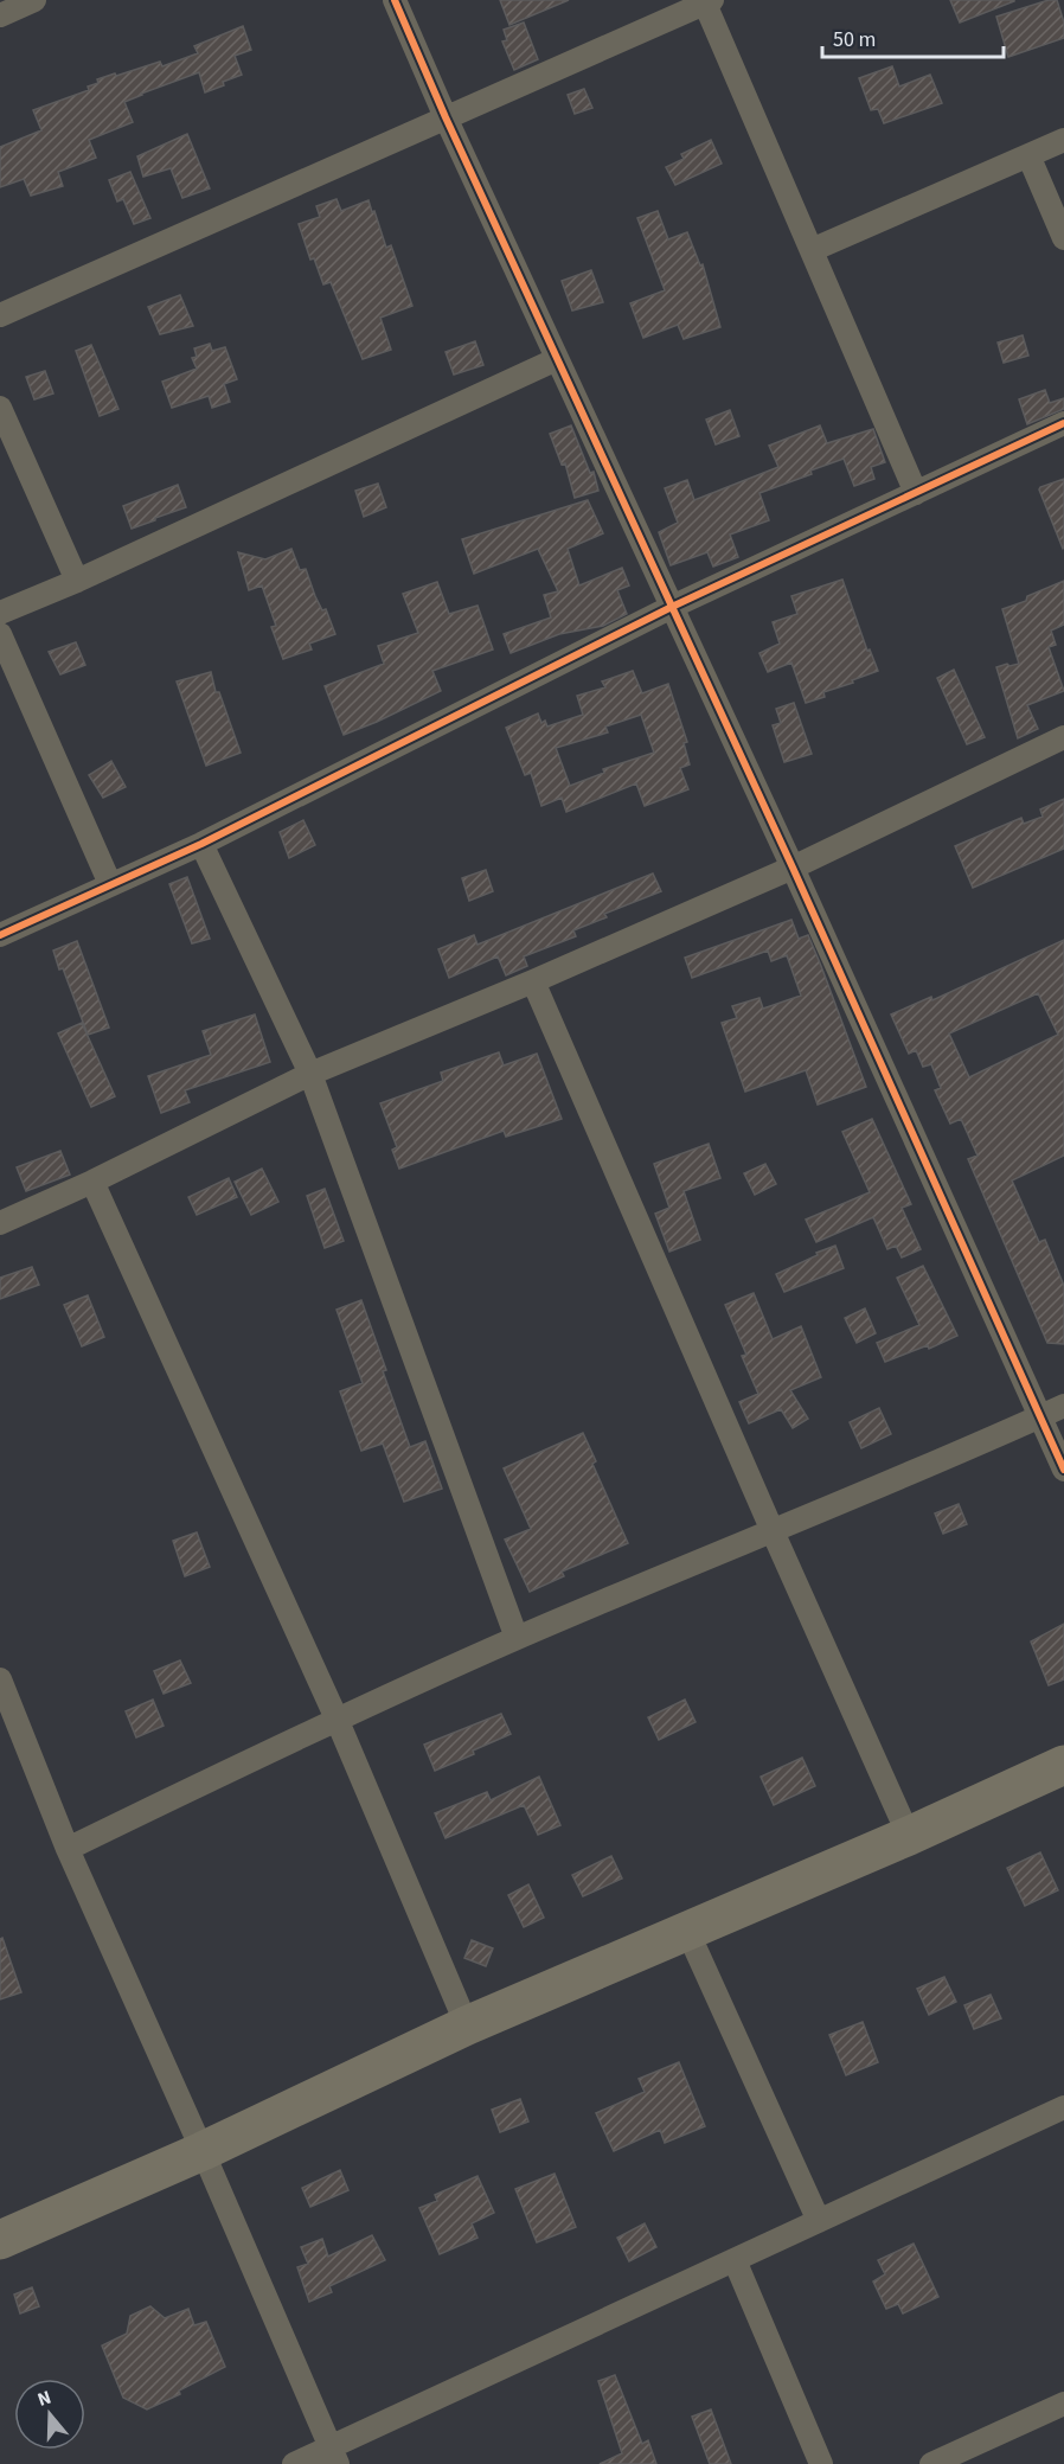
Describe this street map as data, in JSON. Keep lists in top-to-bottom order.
{
  "scale_bar": "50 m",
  "north": "top"
}
